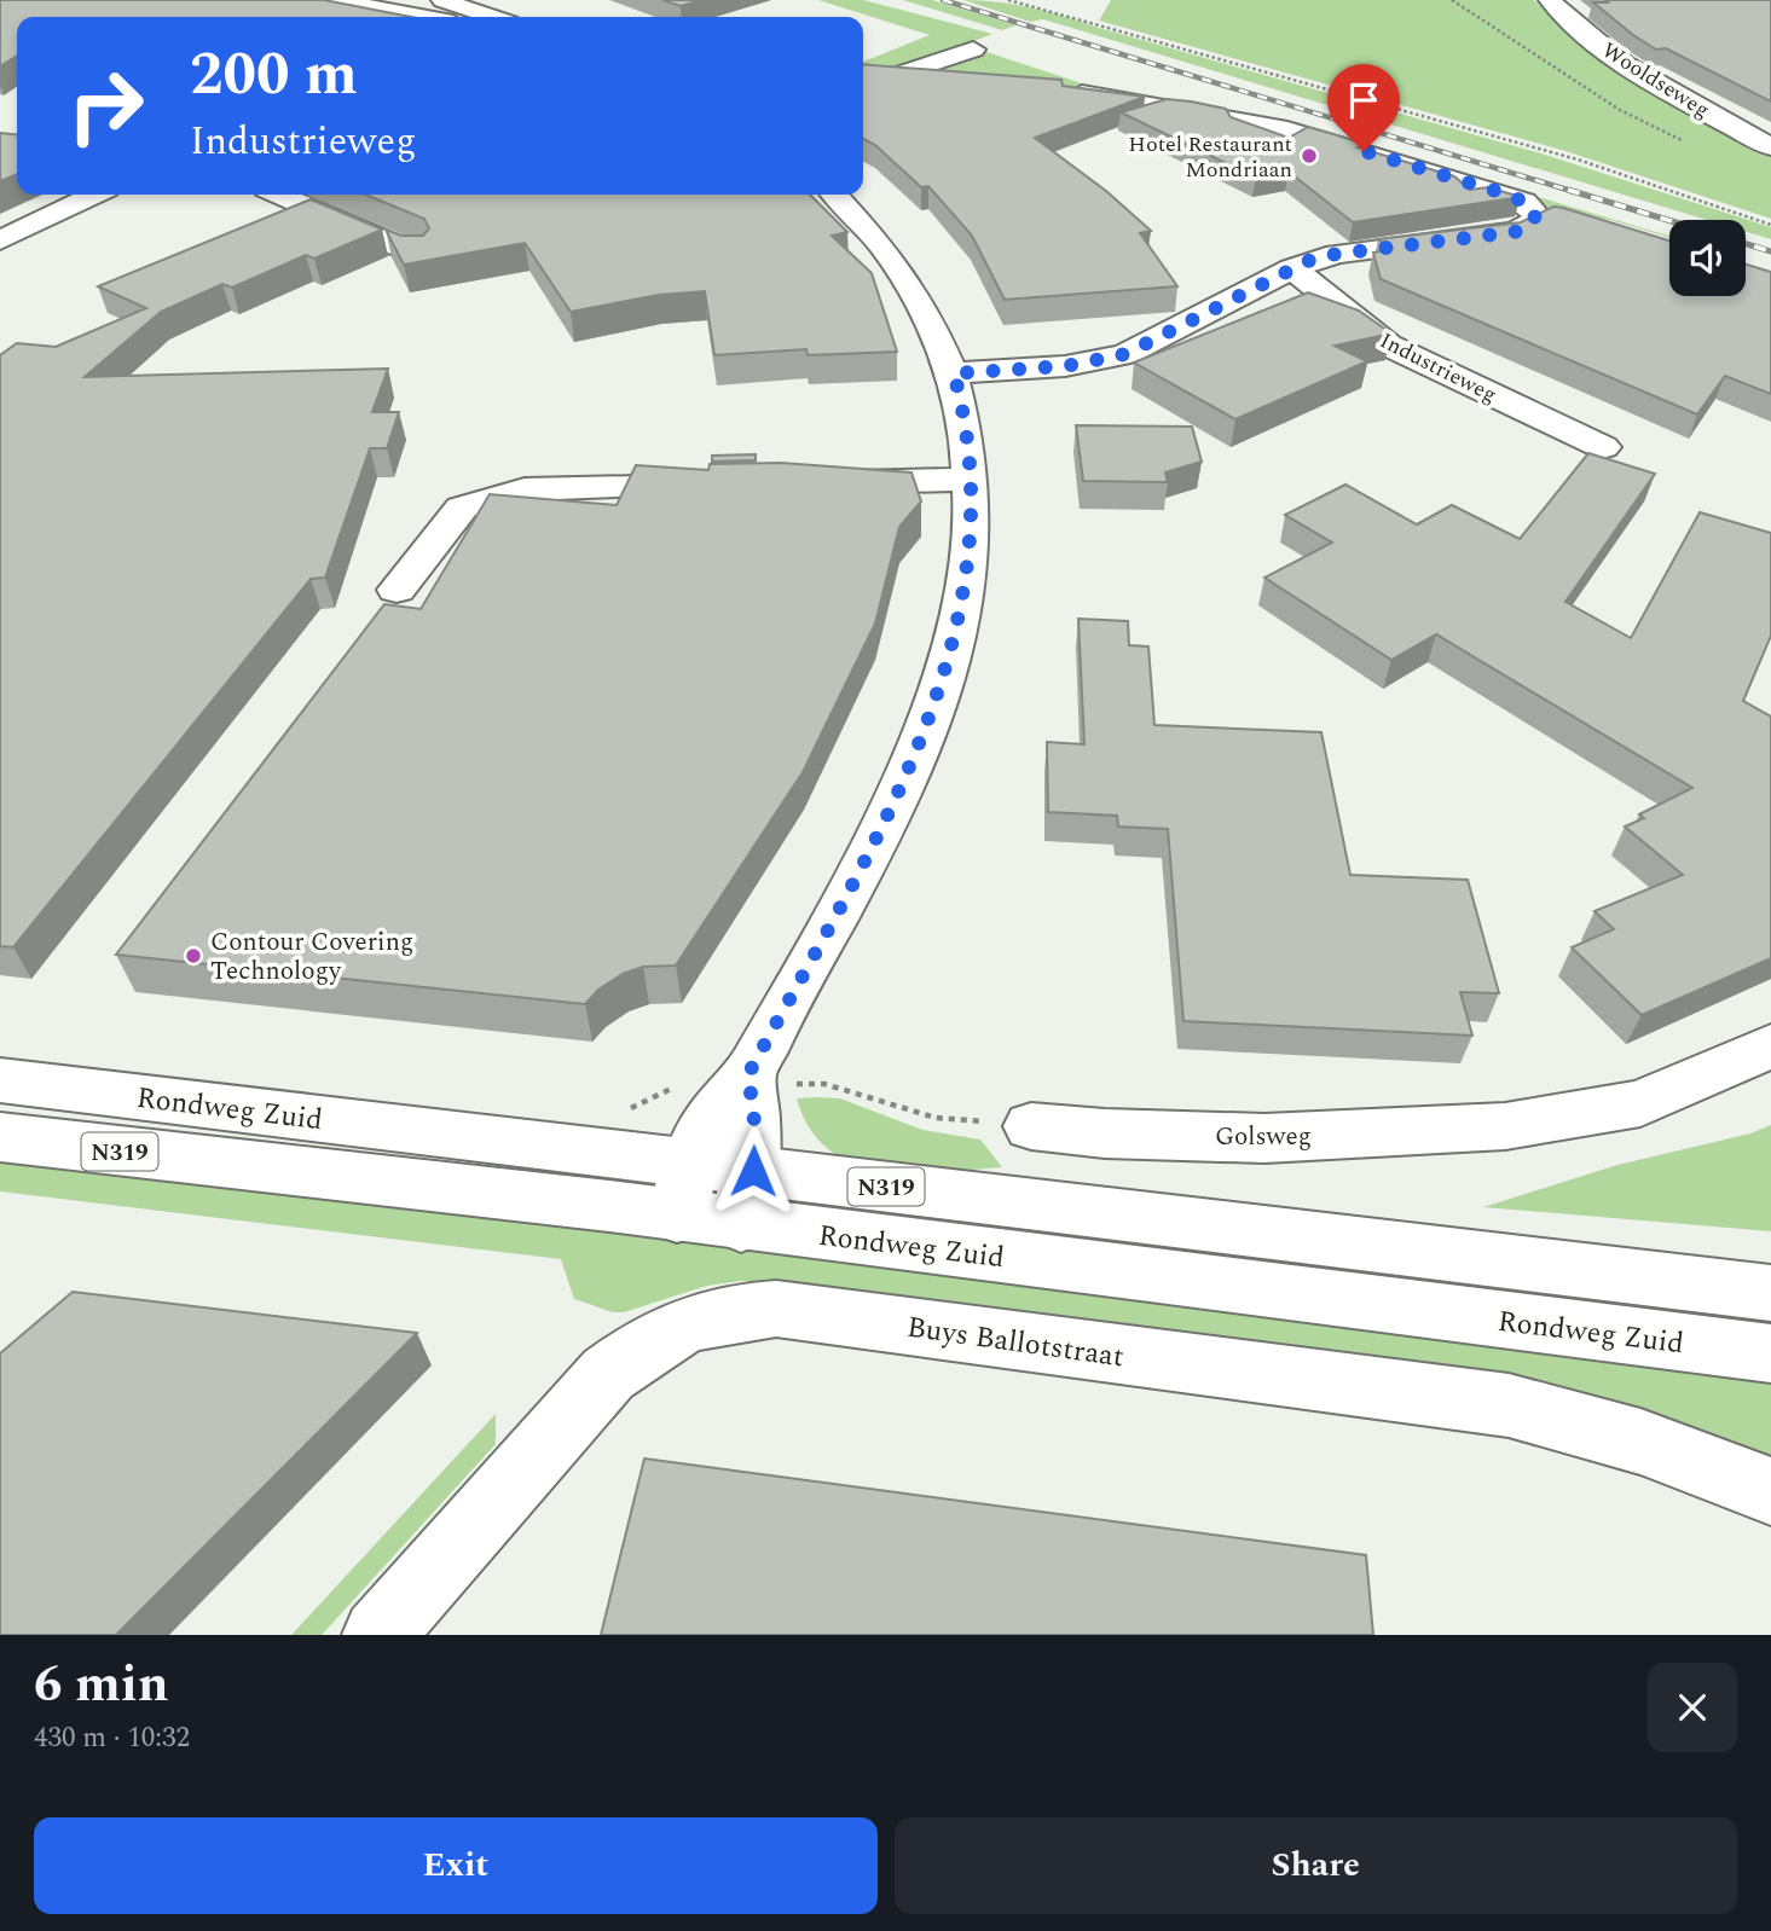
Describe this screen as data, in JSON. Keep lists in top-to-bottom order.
{
  "streets": {
    "street": [
      "Wooldseweg",
      "Industrieweg",
      "Rondweg Zuid",
      "Golsweg",
      "N319",
      "Buys Ballotstraat"
    ]
  },
  "places": ["Hotel Restaurant Mondriaan", "Contour Covering Technology"],
  "page": {
    "turn": ["200 m", "Industrieweg"],
    "heading": ["6 min", "430 m · 10:32"],
    "buttons": ["Exit", "Share"]
  }
}
